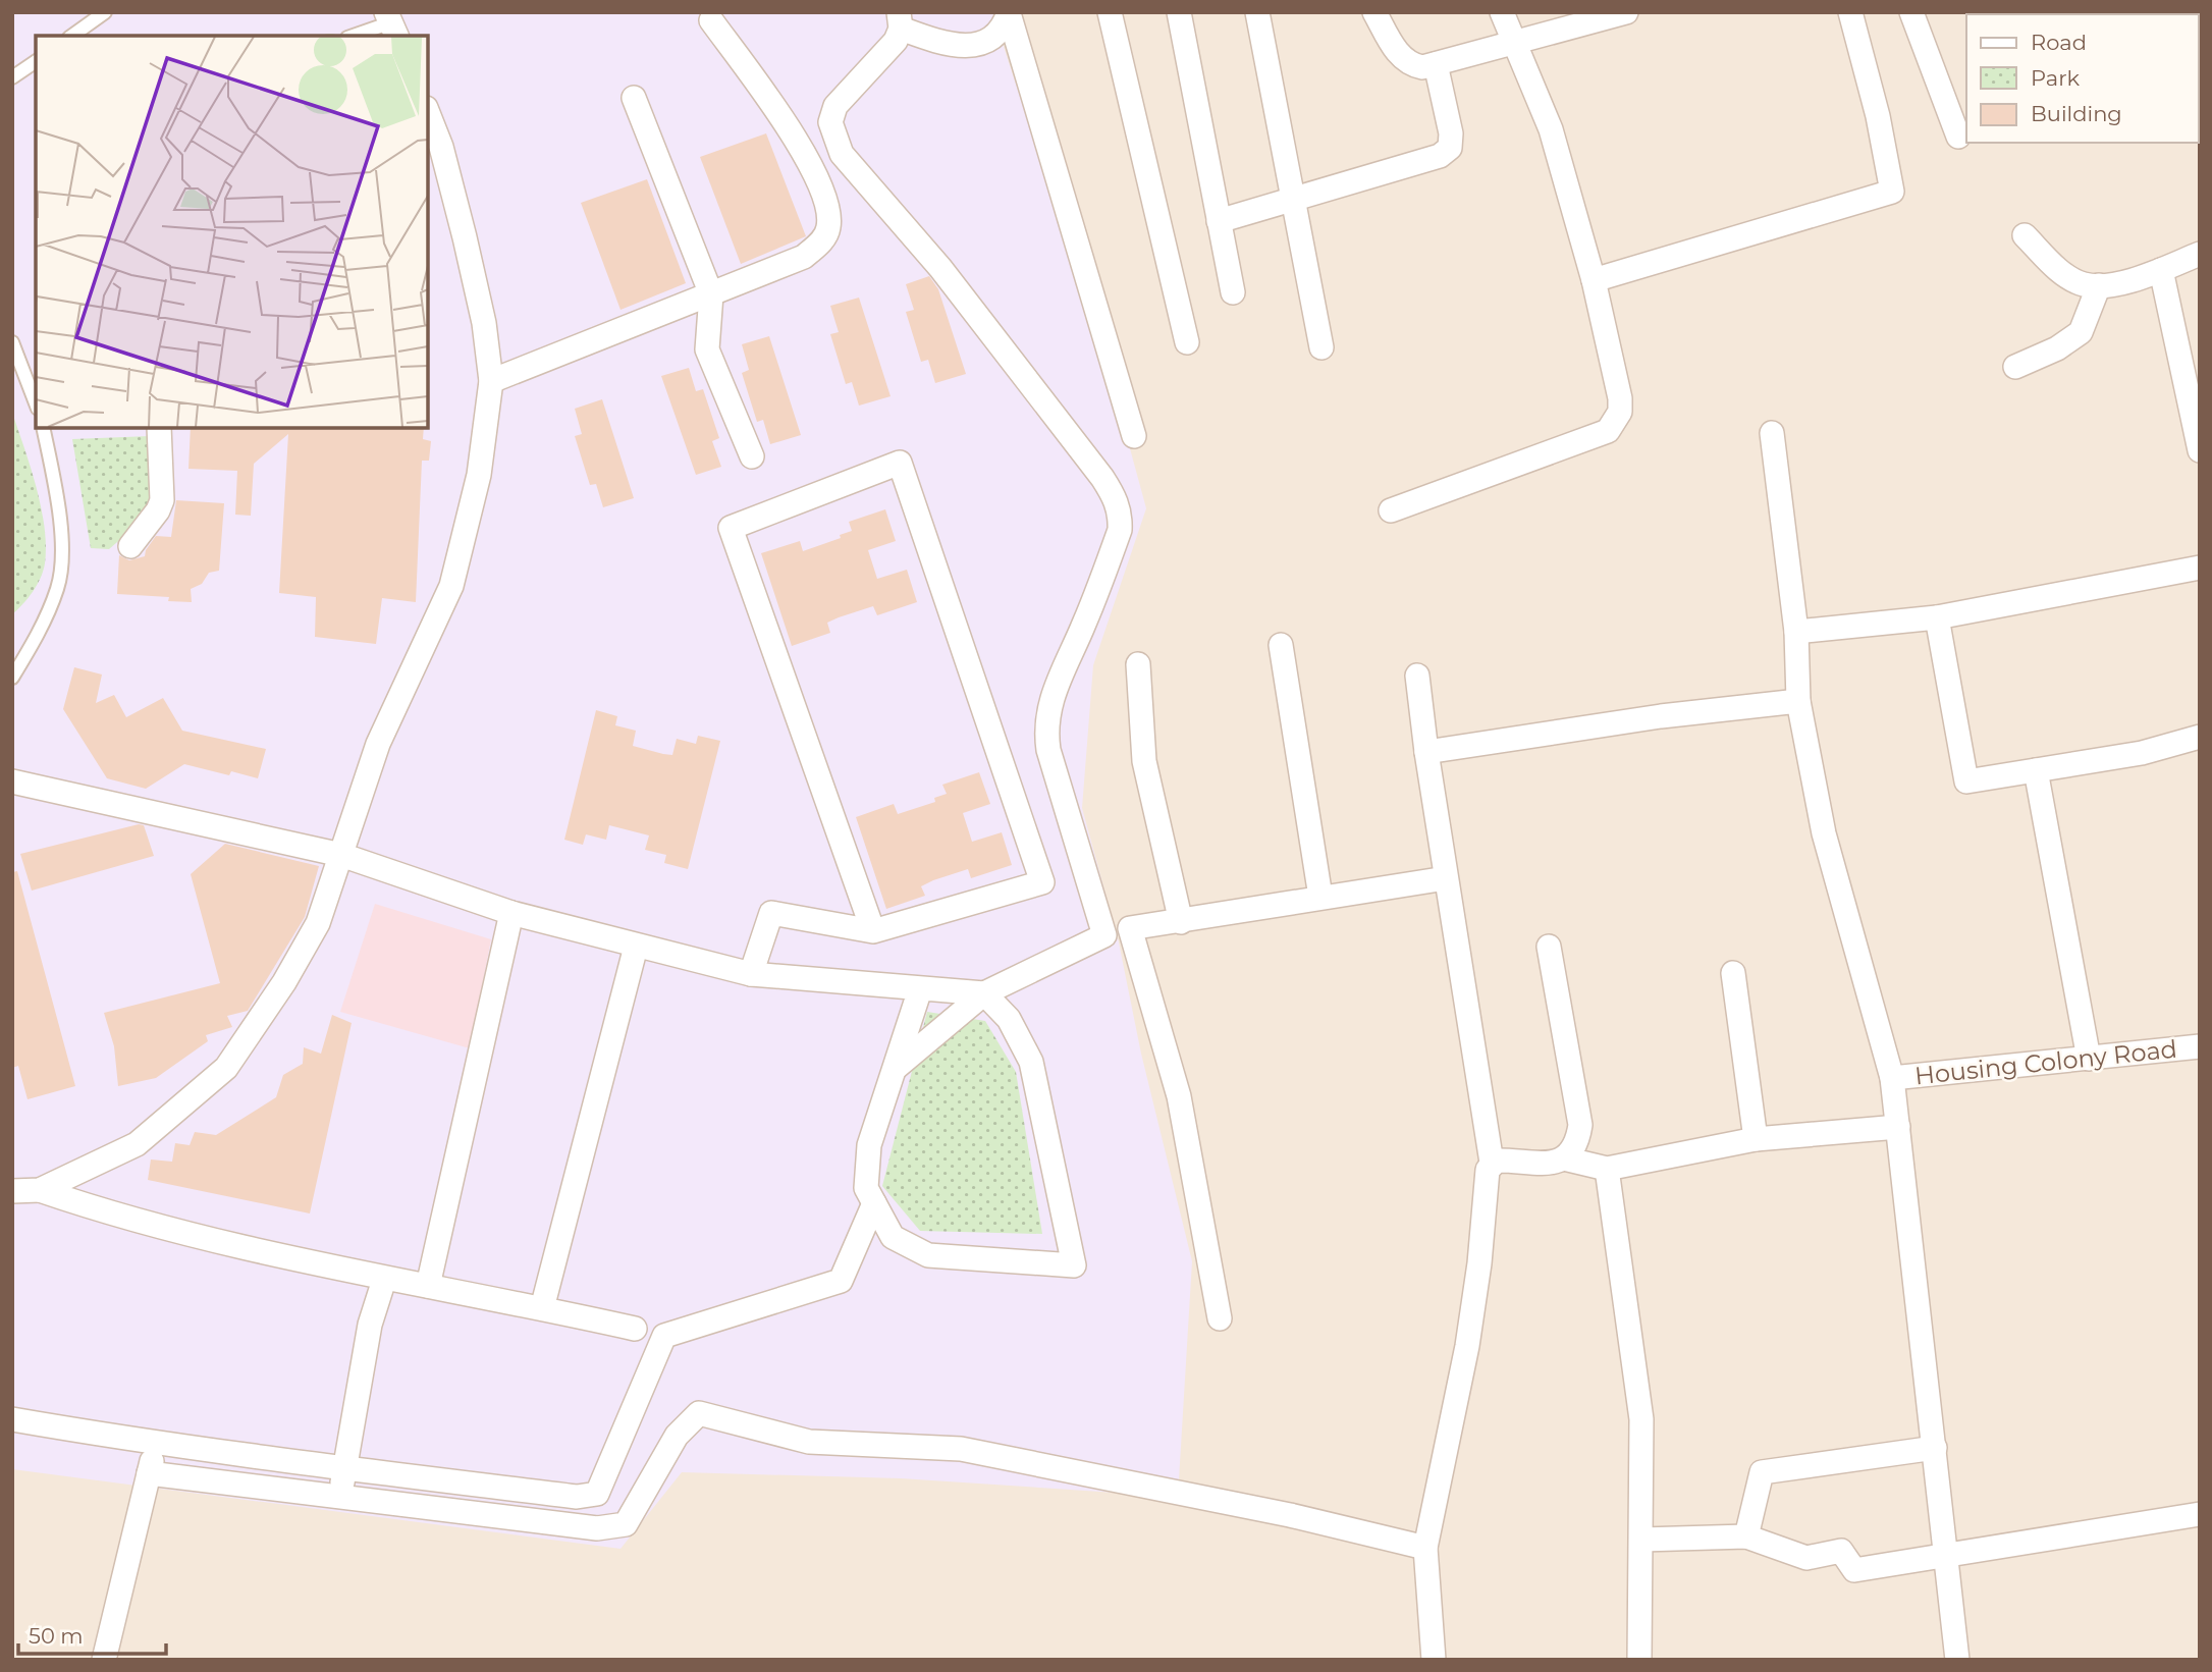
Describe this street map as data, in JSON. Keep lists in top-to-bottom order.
{
  "streets": {
    "street": ["Housing Colony Road"]
  },
  "legend": ["Road", "Park", "Building"],
  "scale_bar": "50 m"
}
